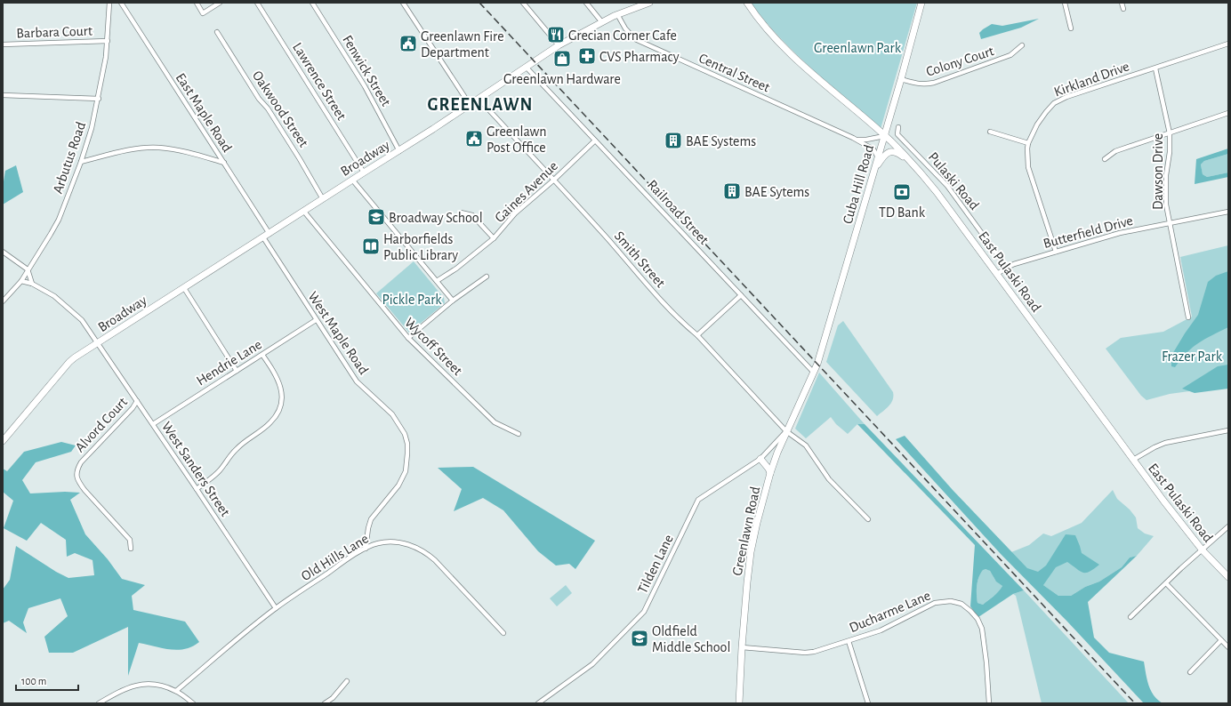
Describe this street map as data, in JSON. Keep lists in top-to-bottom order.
{
  "streets": {
    "main road": [
      "Broadway",
      "Cuba Hill Road",
      "East Pulaski Road",
      "Greenlawn Road"
    ],
    "street": [
      "Barbara Court",
      "Colony Court",
      "Fenwick Street",
      "Central Street",
      "Kirkland Drive",
      "Lawrence Street",
      "Oakwood Street",
      "East Maple Road",
      "Arbutus Road",
      "Dawson Drive",
      "Pulaski Road",
      "Gaines Avenue",
      "Railroad Street",
      "Butterfield Drive",
      "Smith Street",
      "West Maple Road",
      "Wycoff Street",
      "Hendrie Lane",
      "Alvord Court",
      "West Sanders Street",
      "Old Hills Lane",
      "Tilden Lane",
      "Ducharme Lane"
    ]
  },
  "crossings": [
    ["Barbara Court", "Arbutus Road"],
    ["Colony Court", "Cuba Hill Road"],
    ["Fenwick Street", "Broadway"],
    ["Central Street", "Broadway"],
    ["Central Street", "Cuba Hill Road"],
    ["Central Street", "East Pulaski Road"],
    ["Kirkland Drive", "Dawson Drive"],
    ["Kirkland Drive", "Butterfield Drive"],
    ["Lawrence Street", "Broadway"],
    ["Oakwood Street", "Broadway"],
    ["East Maple Road", "Broadway"],
    ["East Maple Road", "West Maple Road"],
    ["Arbutus Road", "West Sanders Street"],
    ["Broadway", "Railroad Street"],
    ["Broadway", "Smith Street"],
    ["Broadway", "West Maple Road"],
    ["Broadway", "Wycoff Street"],
    ["Broadway", "West Sanders Street"],
    ["Dawson Drive", "Butterfield Drive"],
    ["Pulaski Road", "Butterfield Drive"],
    ["Cuba Hill Road", "Railroad Street"],
    ["Cuba Hill Road", "East Pulaski Road"],
    ["Cuba Hill Road", "Greenlawn Road"],
    ["Gaines Avenue", "Railroad Street"],
    ["Gaines Avenue", "Smith Street"],
    ["Railroad Street", "Greenlawn Road"],
    ["Butterfield Drive", "East Pulaski Road"],
    ["Smith Street", "Greenlawn Road"],
    ["Smith Street", "Tilden Lane"],
    ["West Maple Road", "Hendrie Lane"],
    ["West Maple Road", "Old Hills Lane"],
    ["Hendrie Lane", "West Sanders Street"],
    ["Alvord Court", "West Sanders Street"],
    ["West Sanders Street", "Old Hills Lane"],
    ["Greenlawn Road", "Tilden Lane"],
    ["Greenlawn Road", "Ducharme Lane"]
  ],
  "districts": ["GREENLAWN"],
  "parks": ["Greenlawn Park", "Pickle Park", "Frazer Park"],
  "places": {
    "restaurant": ["Grecian Corner Cafe"],
    "public building": ["Greenlawn Fire Department", "Greenlawn Post Office"],
    "pharmacy": ["CVS Pharmacy"],
    "shop": ["Greenlawn Hardware"],
    "building": ["BAE Systems", "BAE Sytems"],
    "bank": ["TD Bank"],
    "school or university": ["Broadway School", "Oldfield Middle School"],
    "library": ["Harborfields Public Library"]
  },
  "scale_bar": "100 m"
}
